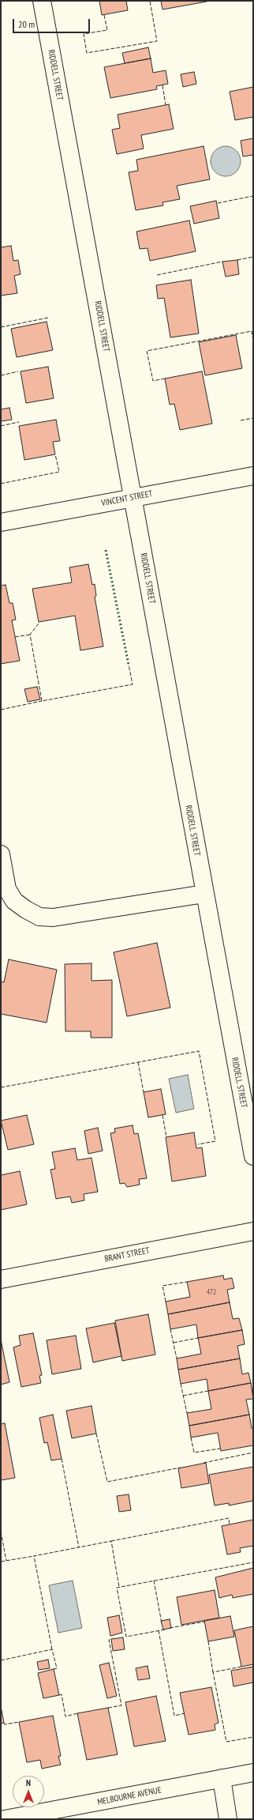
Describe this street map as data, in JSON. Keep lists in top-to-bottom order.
{
  "streets": {
    "street": [
      "RIDDELL STREET",
      "VINCENT STREET",
      "BRANT STREET",
      "MELBOURNE AVENUE"
    ]
  },
  "crossings": [
    ["RIDDELL STREET", "VINCENT STREET"]
  ],
  "house_numbers": ["472"],
  "scale_bar": "20 m",
  "north": "top"
}
